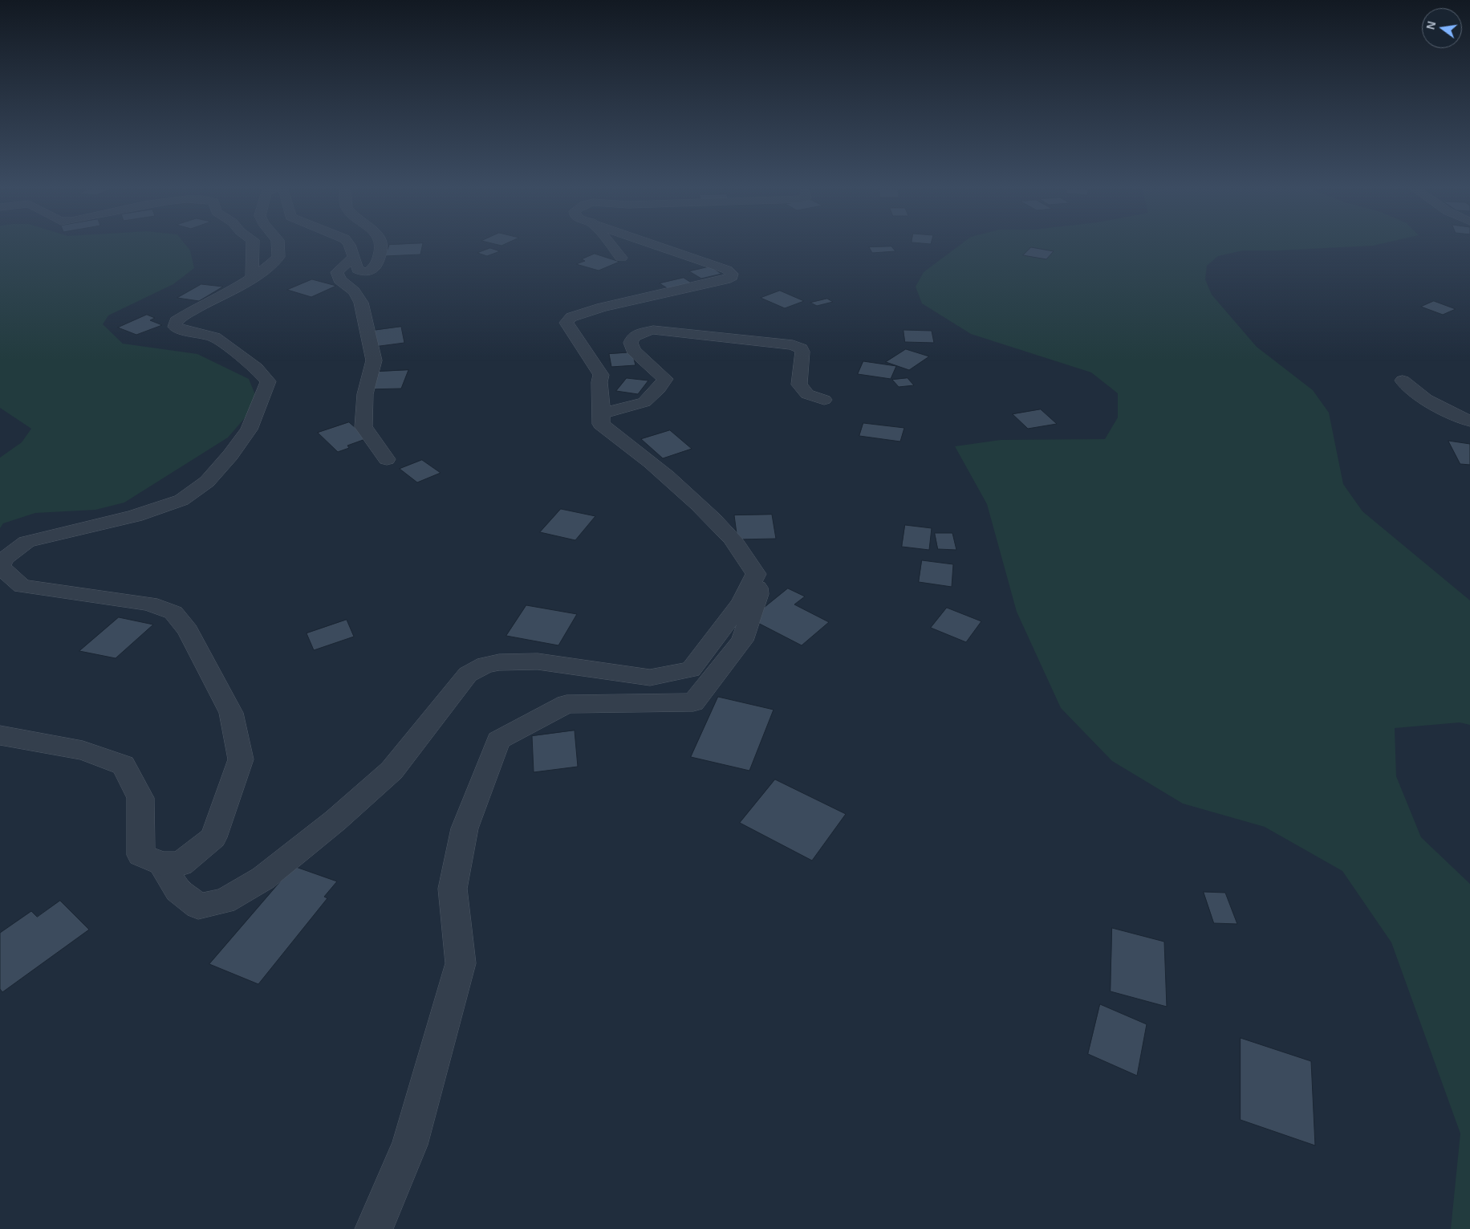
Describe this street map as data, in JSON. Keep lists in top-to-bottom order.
{
  "north": "left"
}
